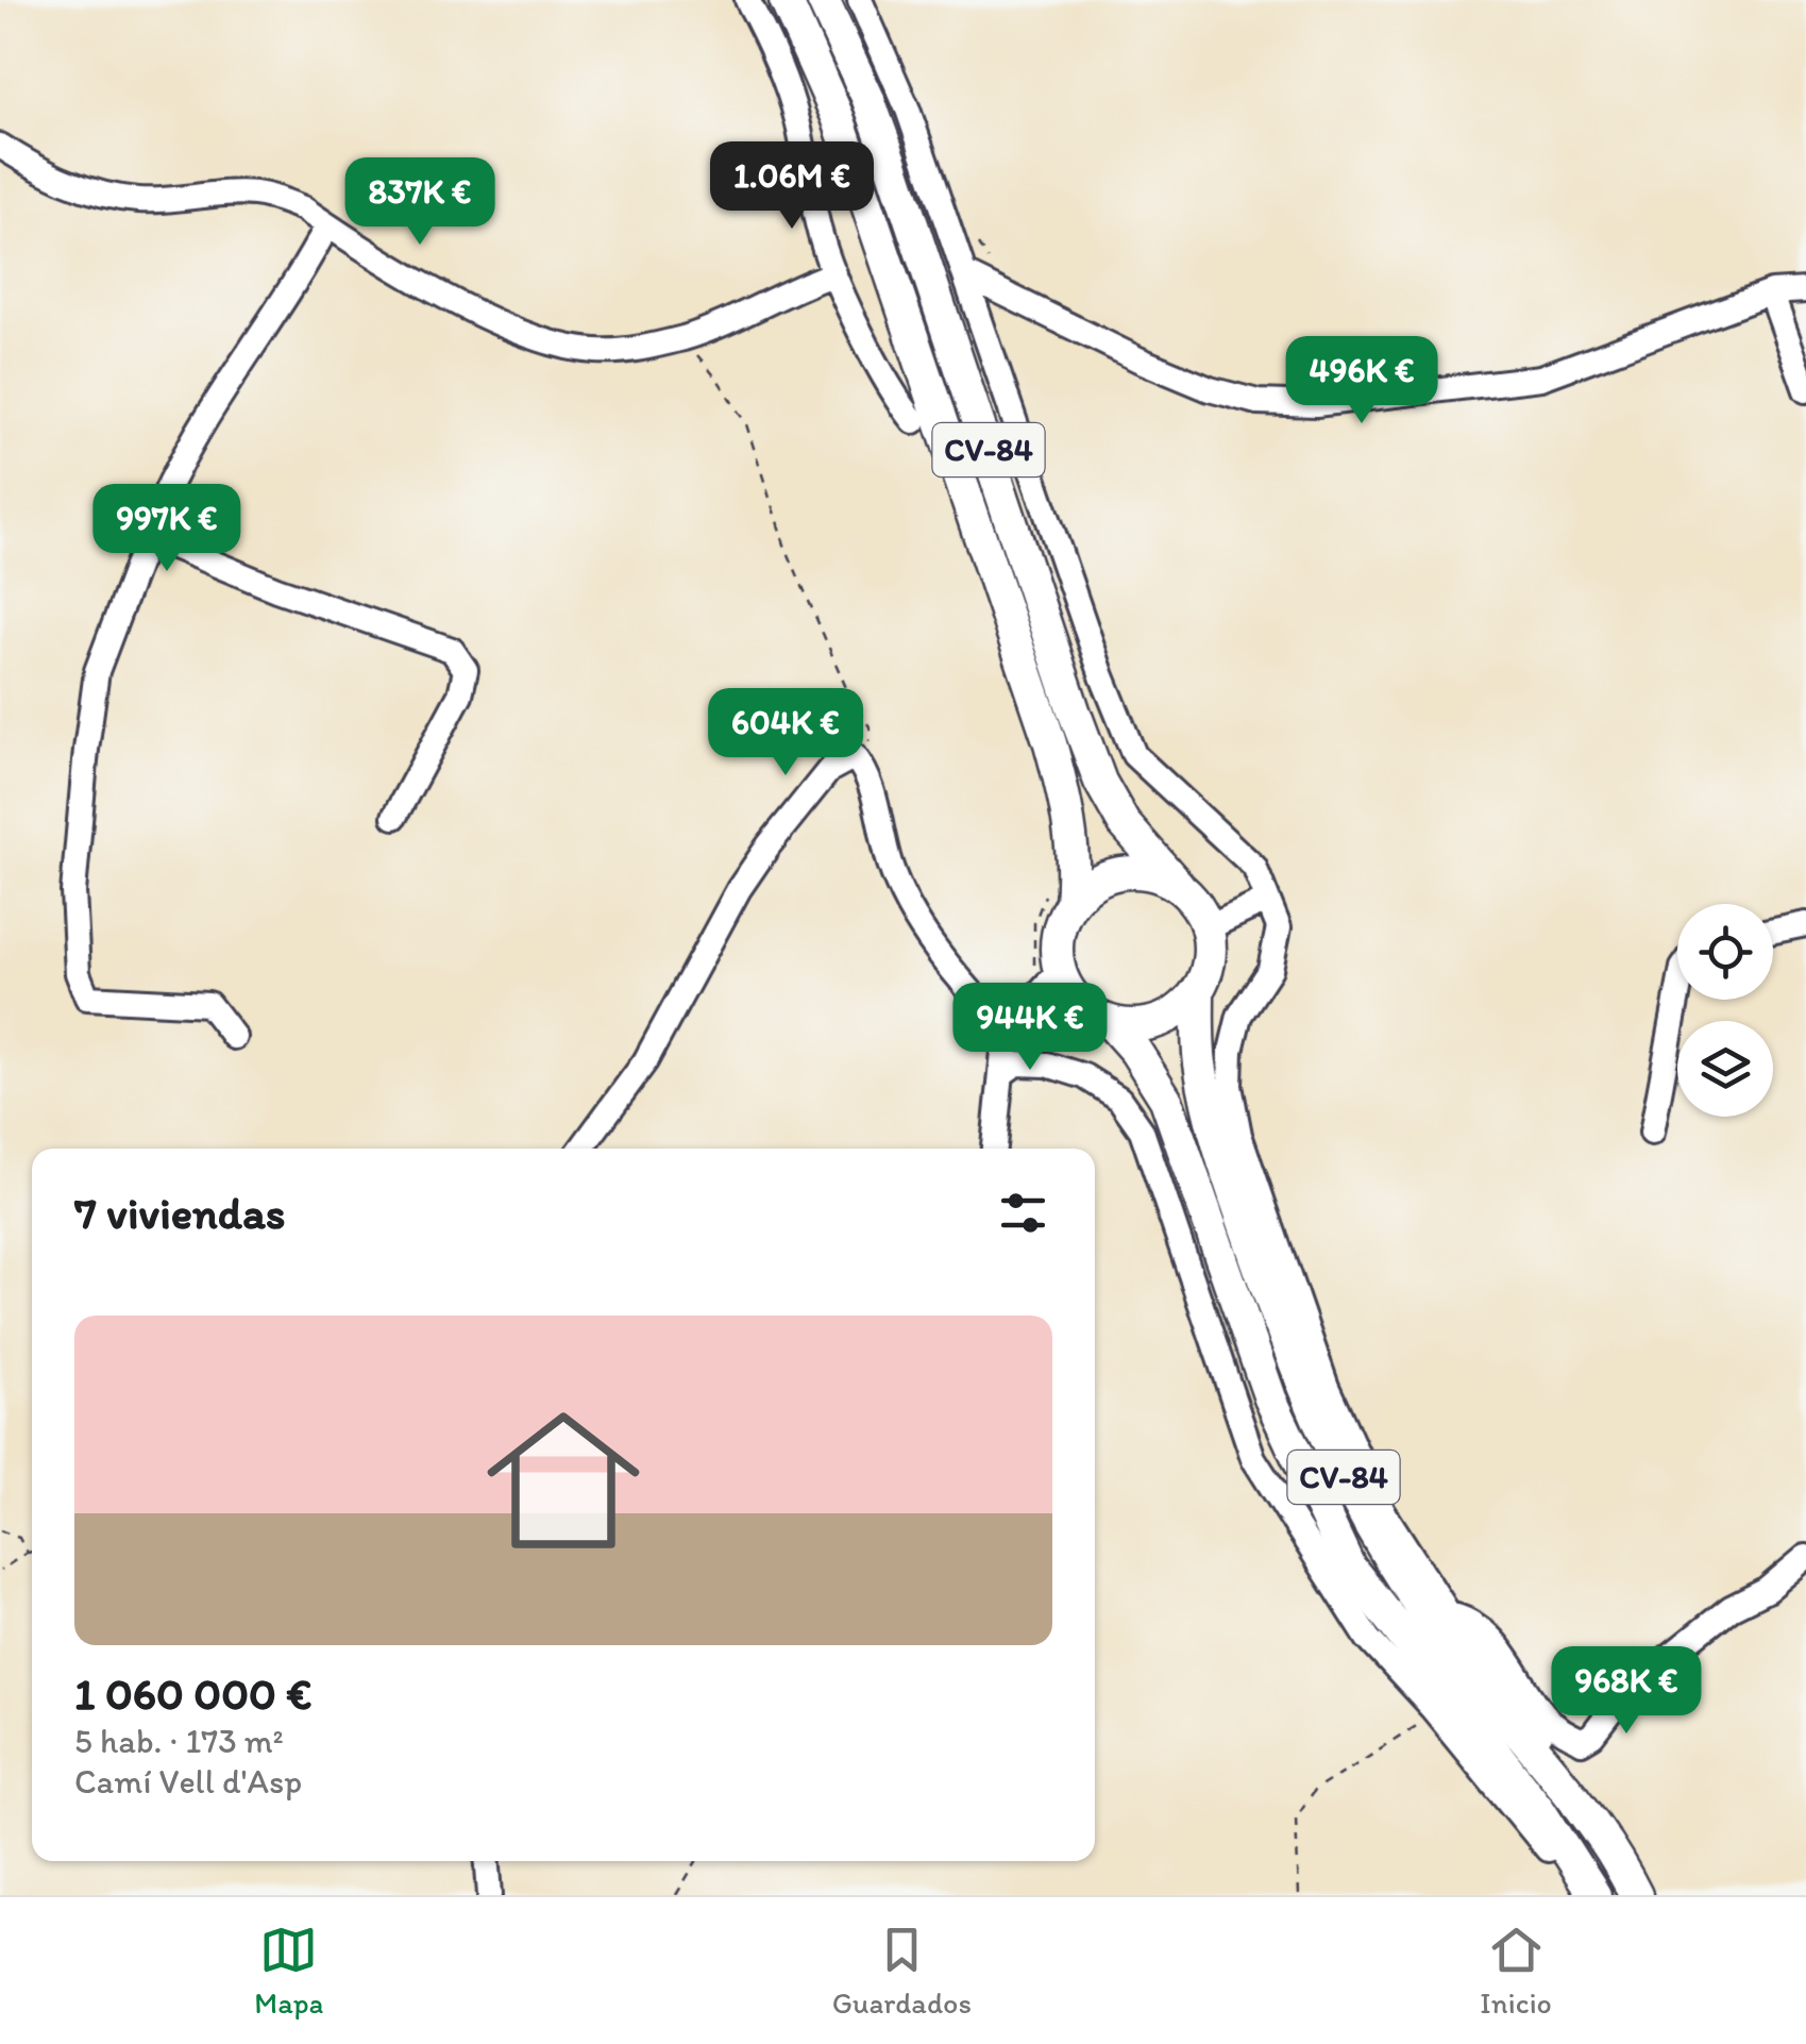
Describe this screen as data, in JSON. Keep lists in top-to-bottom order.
{
  "streets": {
    "main road": ["CV-84"]
  },
  "page": {
    "price": [
      "1.06M €",
      "837K €",
      "496K €",
      "997K €",
      "604K €",
      "944K €",
      "968K €"
    ],
    "heading": "7 viviendas",
    "list": [
      {
        "name": "1 060 000 €",
        "note": "5 hab. · 173 m² · Camí Vell d'Asp"
      }
    ],
    "tabs": ["Mapa", "Guardados", "Inicio"]
  }
}
